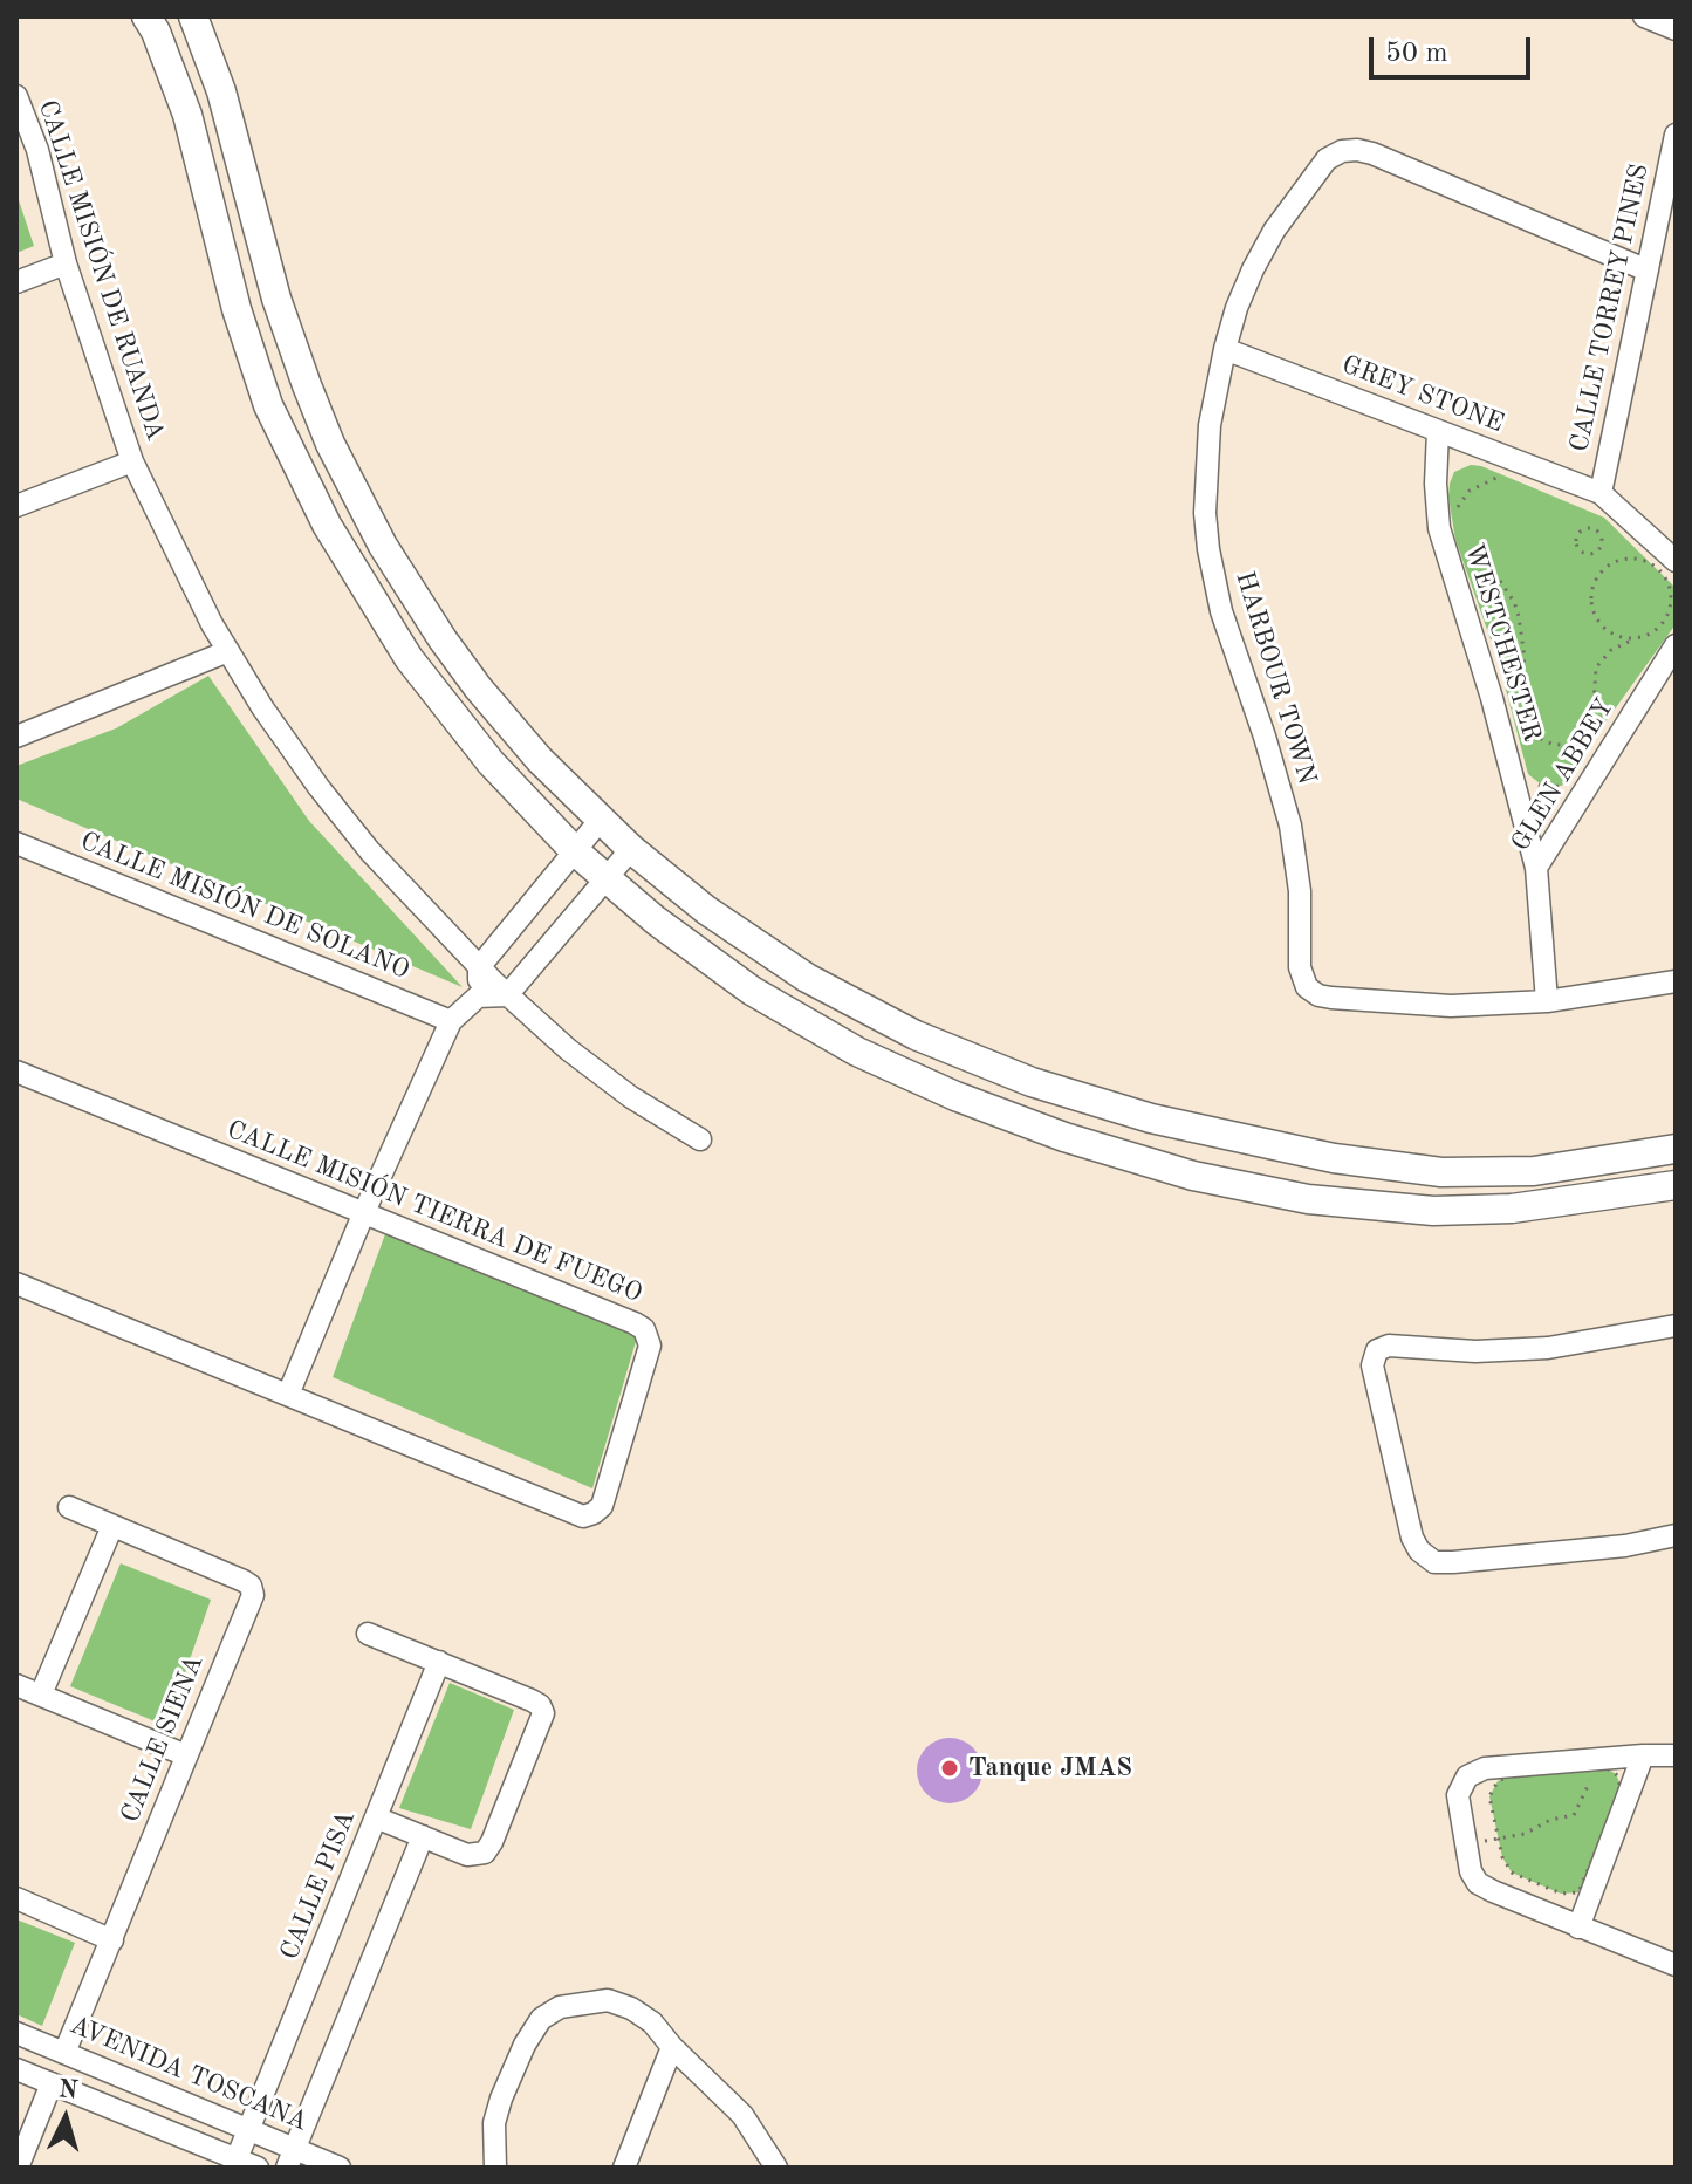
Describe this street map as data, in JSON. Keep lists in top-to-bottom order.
{
  "streets": {
    "street": [
      "CALLE MISIÓN DE RUANDA",
      "CALLE TORREY PINES",
      "GREY STONE",
      "WESTCHESTER",
      "HARBOUR TOWN",
      "GLEN ABBEY",
      "CALLE MISIÓN DE SOLANO",
      "CALLE MISIÓN TIERRA DE FUEGO",
      "CALLE SIENA",
      "CALLE PISA",
      "AVENIDA TOSCANA"
    ]
  },
  "crossings": [
    ["CALLE TORREY PINES", "GREY STONE"],
    ["CALLE TORREY PINES", "HARBOUR TOWN"],
    ["GREY STONE", "WESTCHESTER"],
    ["GREY STONE", "HARBOUR TOWN"],
    ["WESTCHESTER", "GLEN ABBEY"],
    ["HARBOUR TOWN", "GLEN ABBEY"],
    ["CALLE SIENA", "AVENIDA TOSCANA"],
    ["CALLE PISA", "AVENIDA TOSCANA"]
  ],
  "places": ["Tanque JMAS"],
  "scale_bar": "50 m",
  "north": "top"
}
